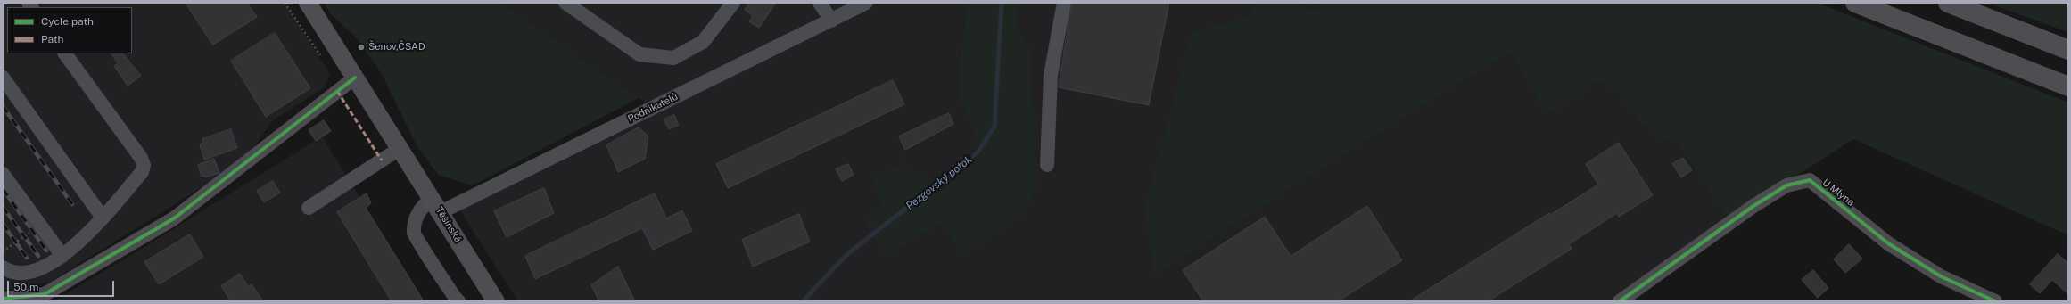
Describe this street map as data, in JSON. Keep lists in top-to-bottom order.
{
  "streets": {
    "main road": ["Těšínská"],
    "street": ["Podnikatelů", "U Mlýna"]
  },
  "crossings": [
    ["Podnikatelů", "Těšínská"]
  ],
  "water": ["Pezgovský potok"],
  "places": ["Šenov,ČSAD"],
  "legend": ["Cycle path", "Path"],
  "scale_bar": "50 m"
}
